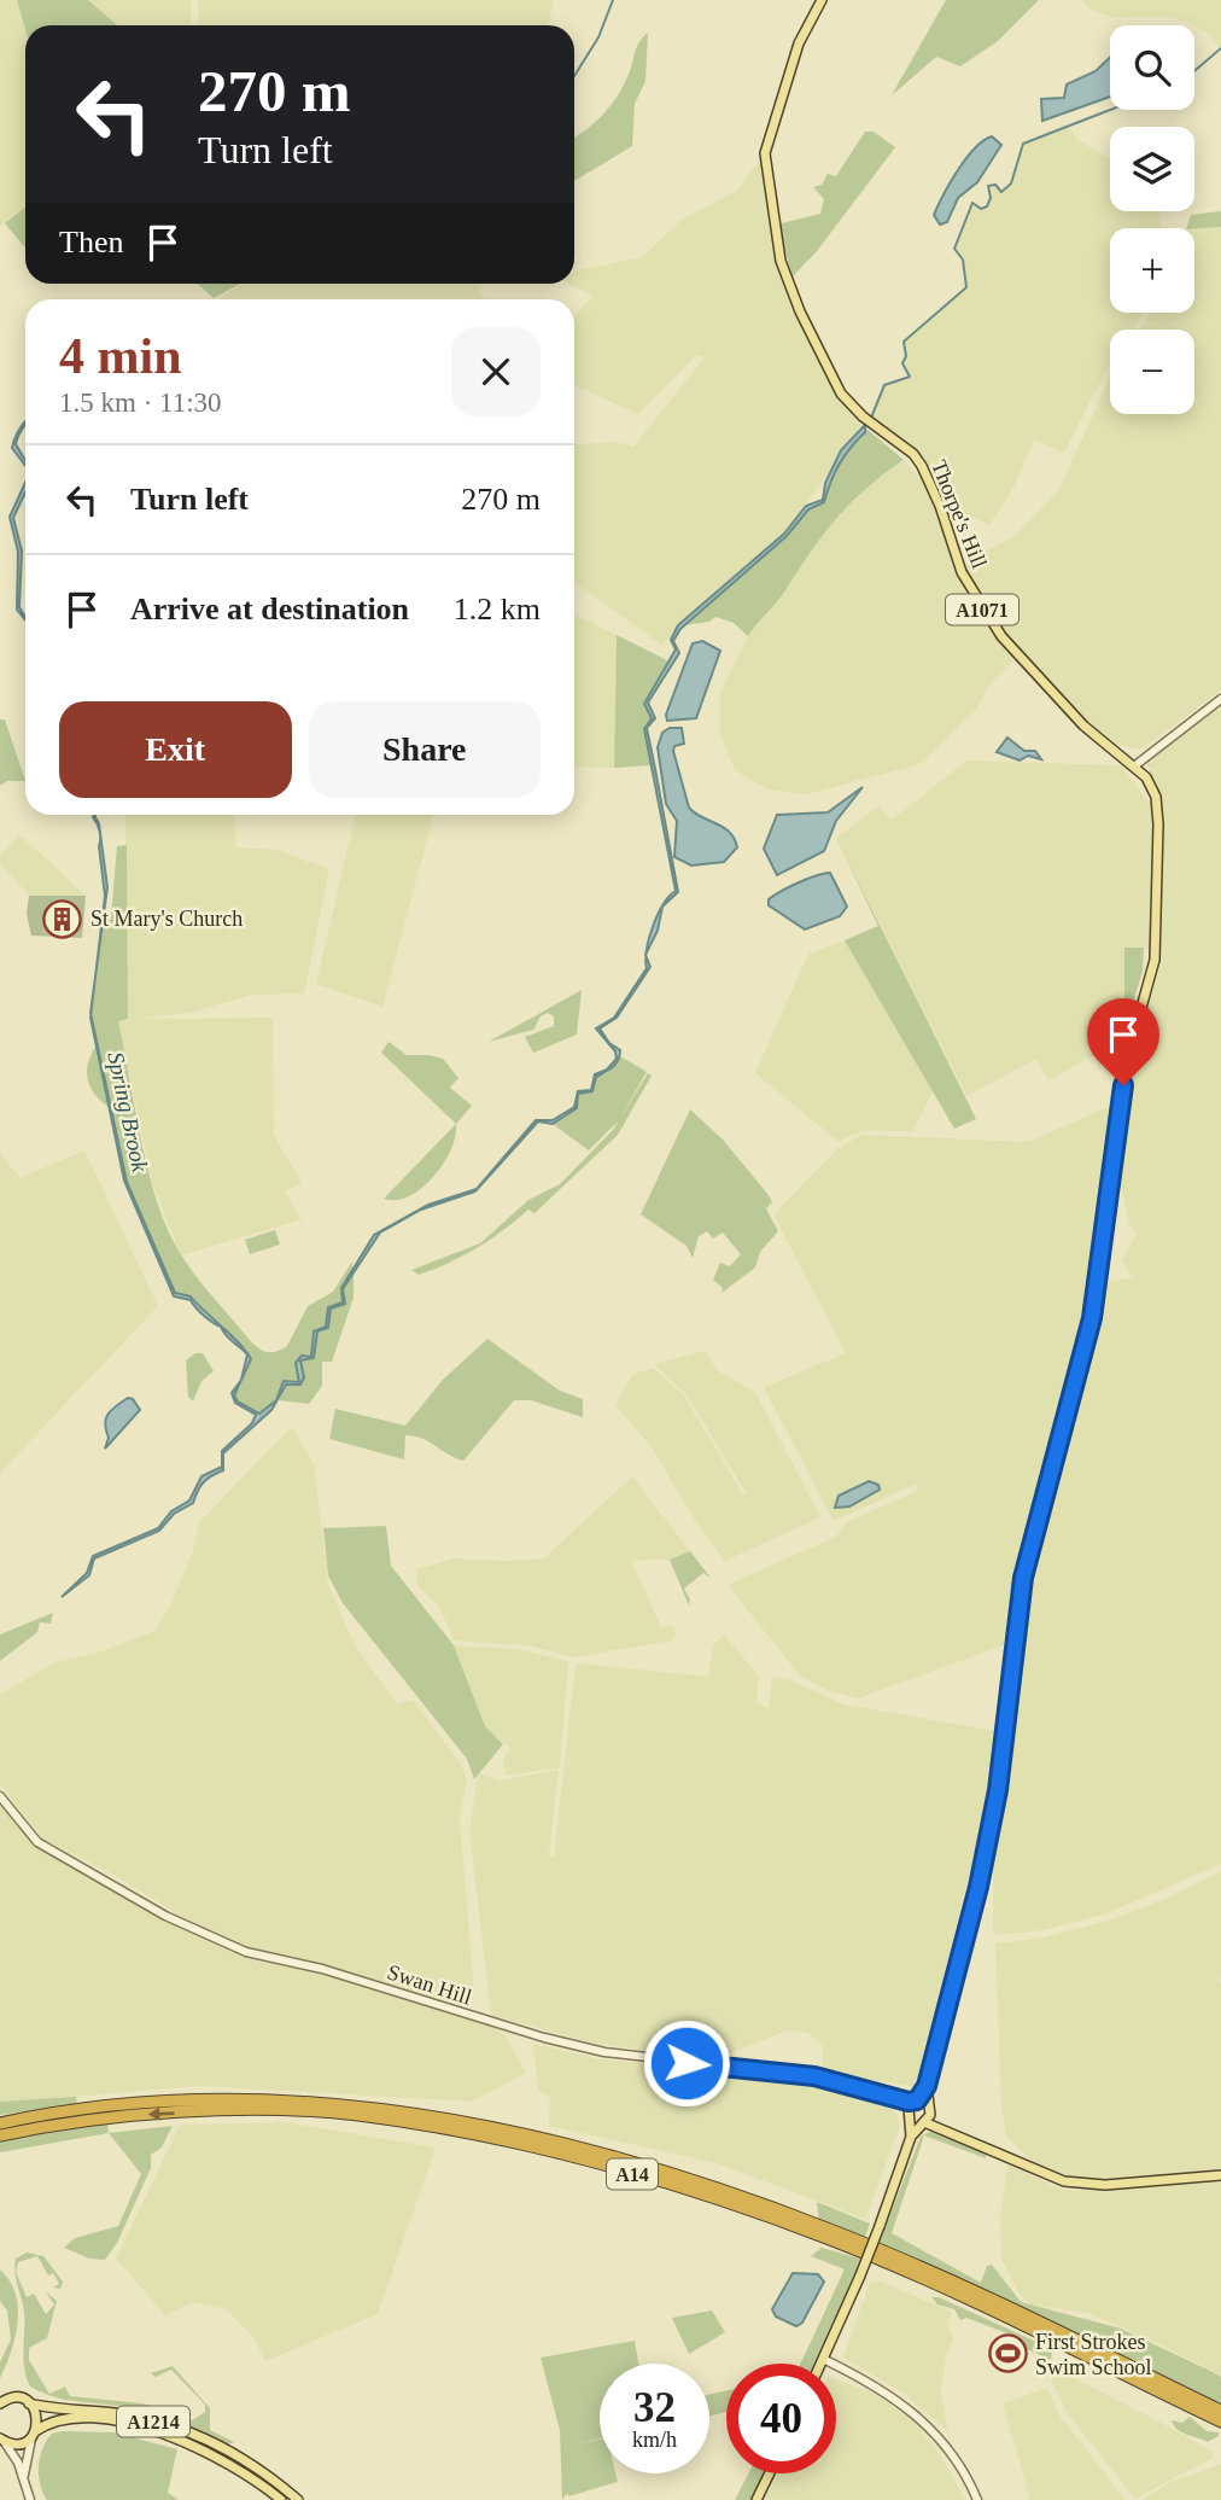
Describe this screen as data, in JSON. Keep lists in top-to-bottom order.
{
  "streets": {
    "highway": ["A14"],
    "main road": ["Thorpe's Hill", "A1071", "A1214"],
    "street": ["Swan Hill"]
  },
  "crossings": [
    ["Thorpe's Hill", "A1071"],
    ["A1071", "Swan Hill"]
  ],
  "water": ["Spring Brook"],
  "places": {
    "building": ["St Mary's Church"],
    "sports": ["First Strokes Swim School"]
  },
  "page": {
    "map_buttons": ["+", "−"],
    "turn": ["270 m", "Turn left"],
    "then": "Then",
    "heading": ["4 min", "1.5 km · 11:30"],
    "list": [
      {
        "name": "Turn left",
        "value": "270 m"
      },
      {
        "name": "Arrive at destination",
        "value": "1.2 km"
      }
    ],
    "buttons": ["Exit", "Share"],
    "speed": "32 km/h",
    "limit": "40"
  }
}
